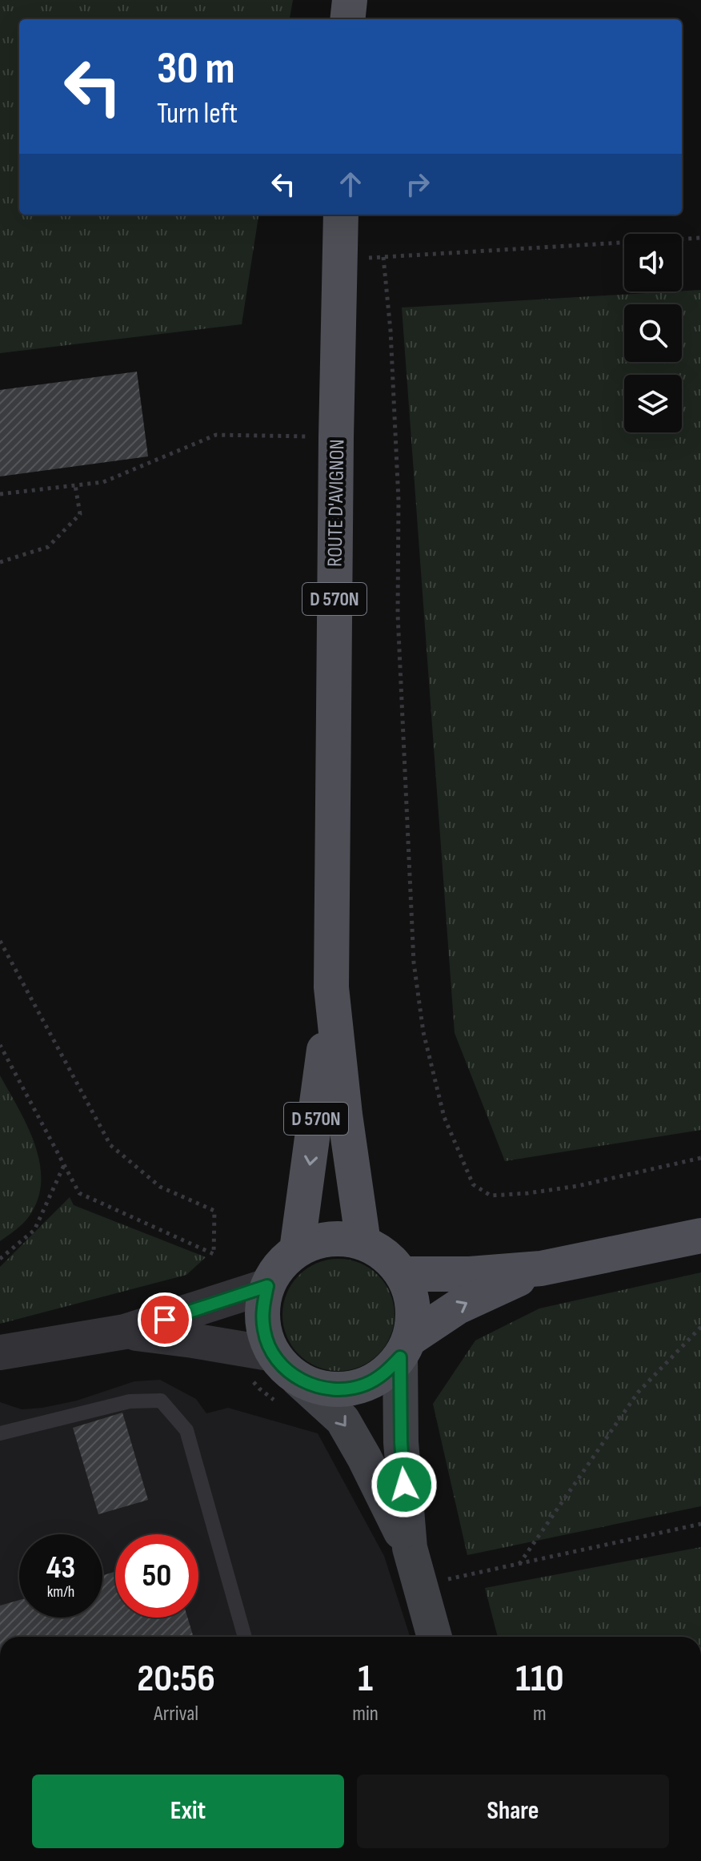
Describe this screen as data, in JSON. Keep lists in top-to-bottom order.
{
  "streets": {
    "main road": ["ROUTE D'AVIGNON", "D 570N"]
  },
  "crossings": [
    ["ROUTE D'AVIGNON", "D 570N"]
  ],
  "page": {
    "turn": ["30 m", "Turn left"],
    "speed": "43 km/h",
    "limit": "50",
    "eta": [
      "20:56",
      "Arrival",
      "1",
      "min",
      "110",
      "m"
    ],
    "buttons": ["Exit", "Share"]
  }
}
